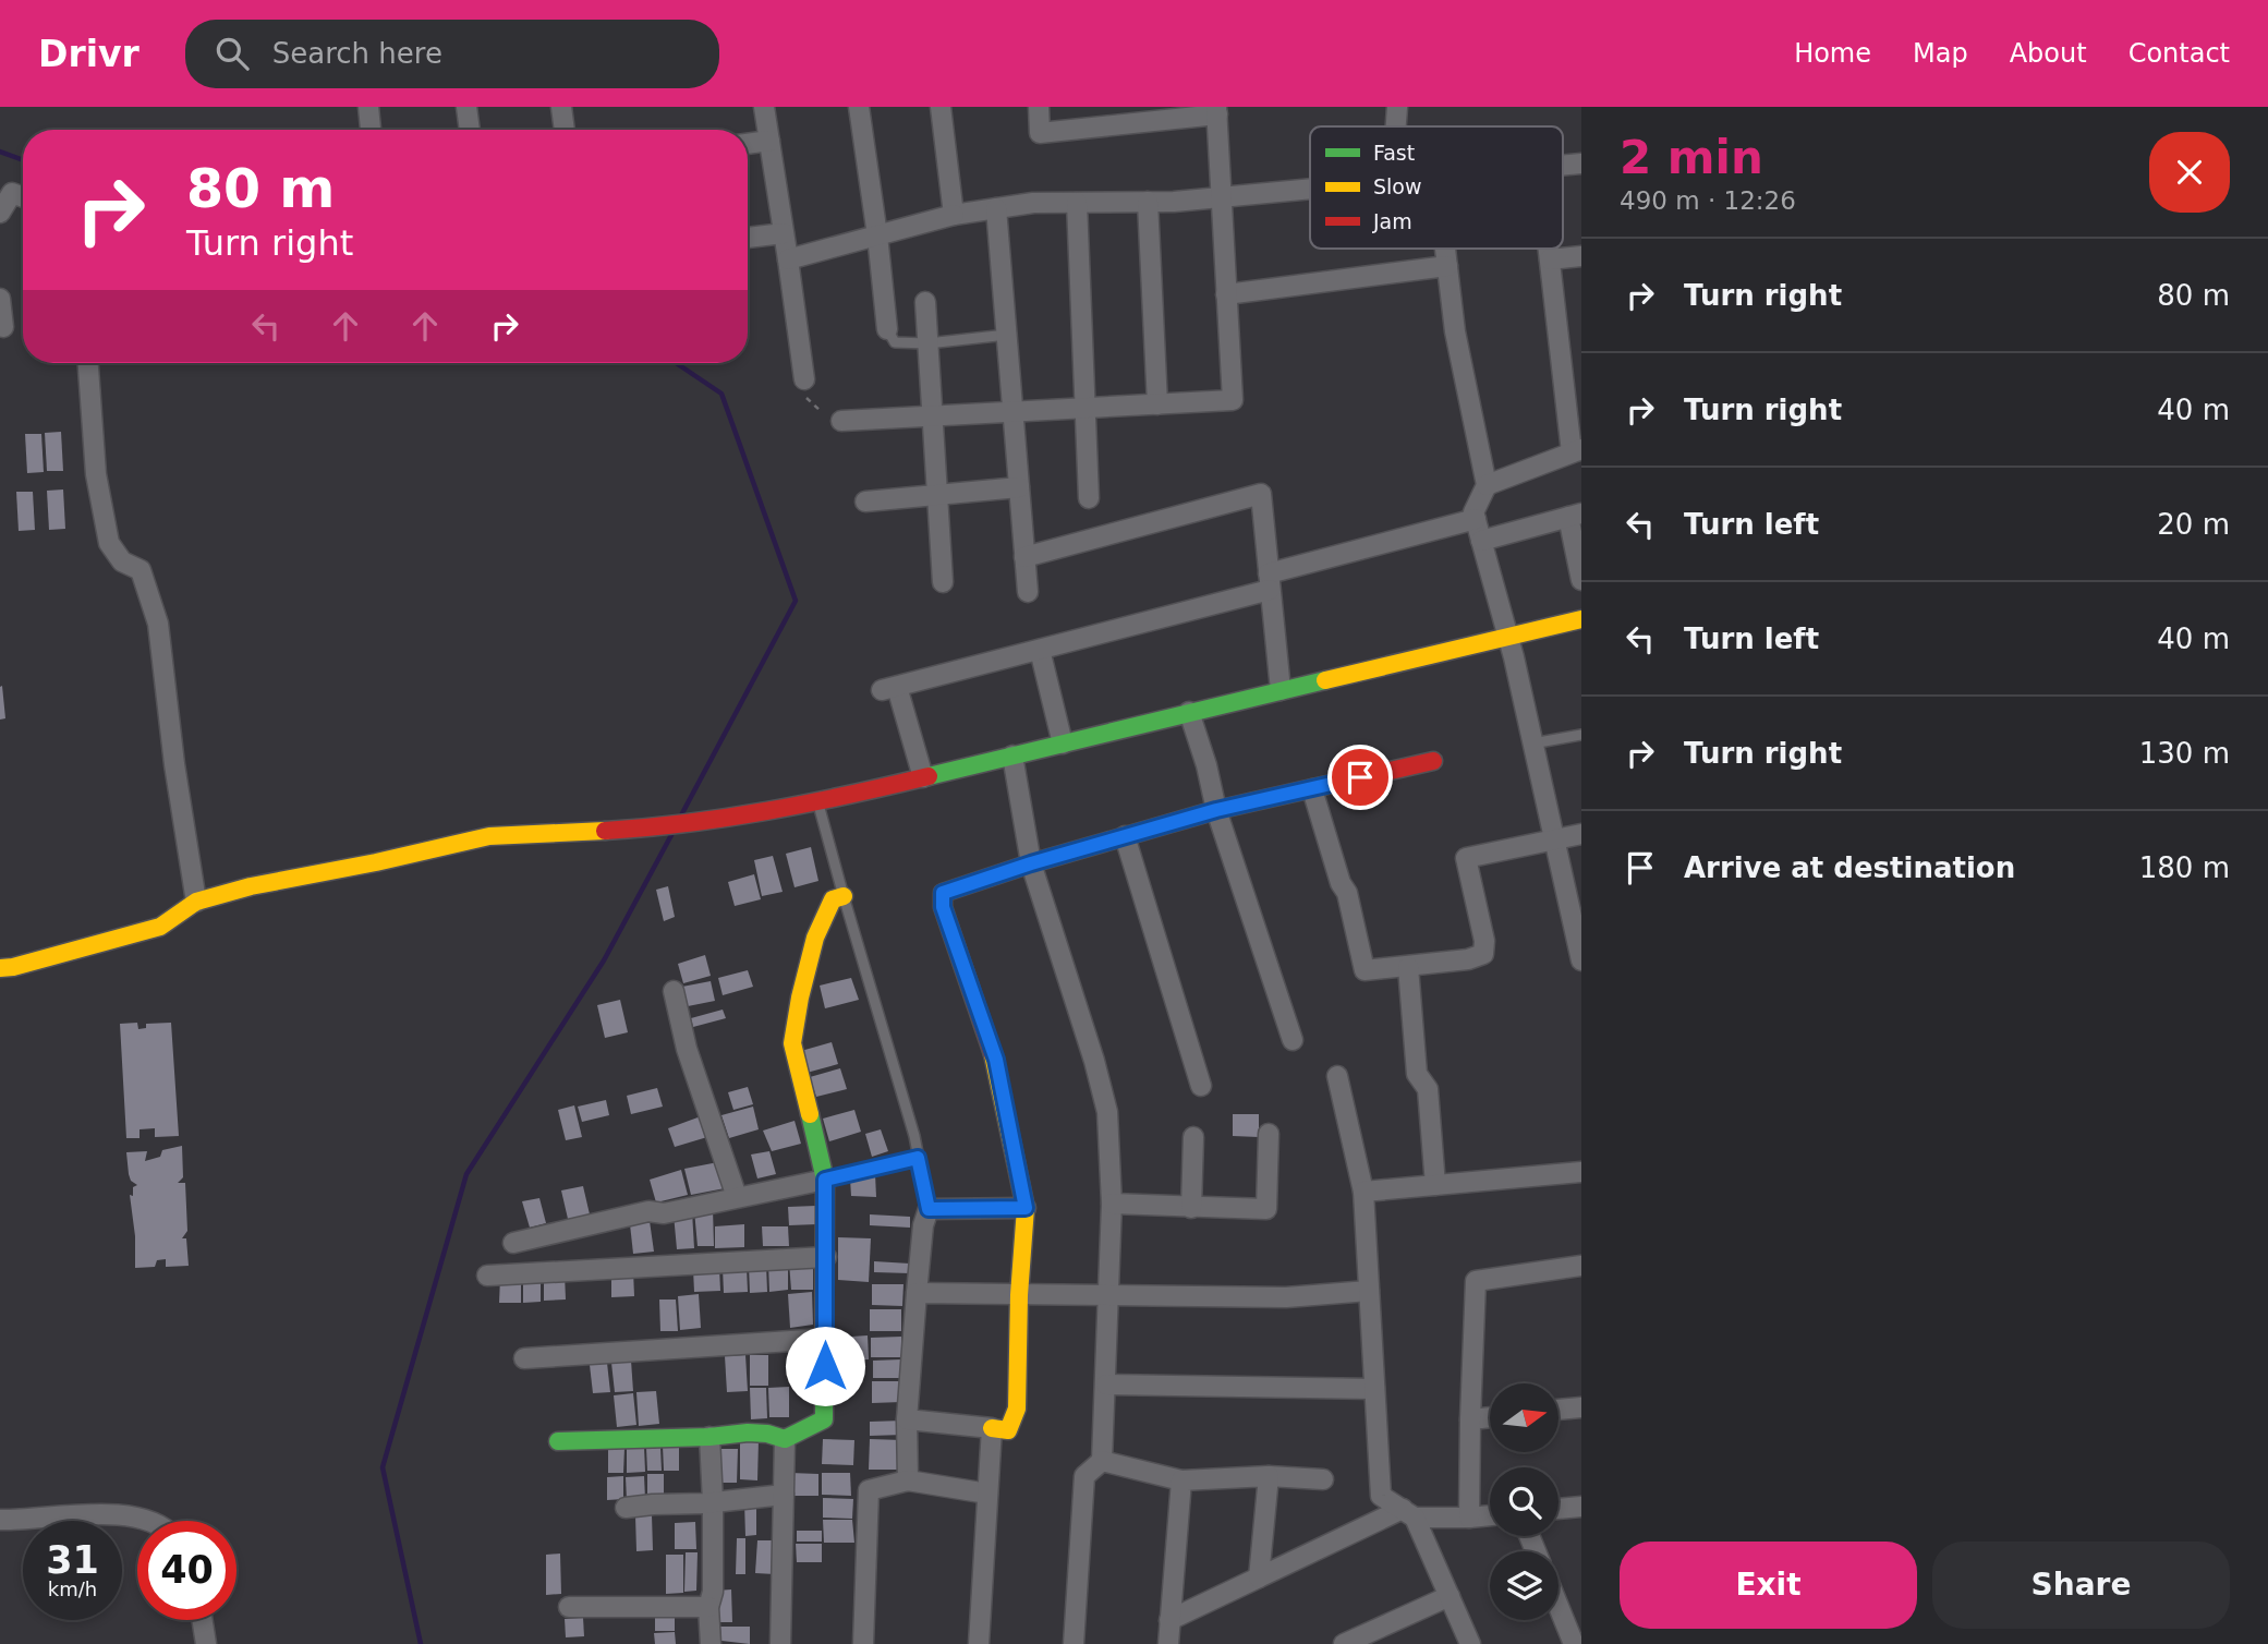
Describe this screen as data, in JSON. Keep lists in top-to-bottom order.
{
  "legend": ["Fast", "Slow", "Jam"],
  "north": "right",
  "page": {
    "header": "Drivr",
    "search": "Search here",
    "nav": [
      "Home",
      "Map",
      "About",
      "Contact"
    ],
    "heading": ["2 min", "490 m · 12:26"],
    "turn": ["80 m", "Turn right"],
    "list": [
      {
        "name": "Turn right",
        "value": "80 m"
      },
      {
        "name": "Turn right",
        "value": "40 m"
      },
      {
        "name": "Turn left",
        "value": "20 m"
      },
      {
        "name": "Turn left",
        "value": "40 m"
      },
      {
        "name": "Turn right",
        "value": "130 m"
      },
      {
        "name": "Arrive at destination",
        "value": "180 m"
      }
    ],
    "speed": "31 km/h",
    "limit": "40",
    "buttons": ["Exit", "Share"]
  }
}
